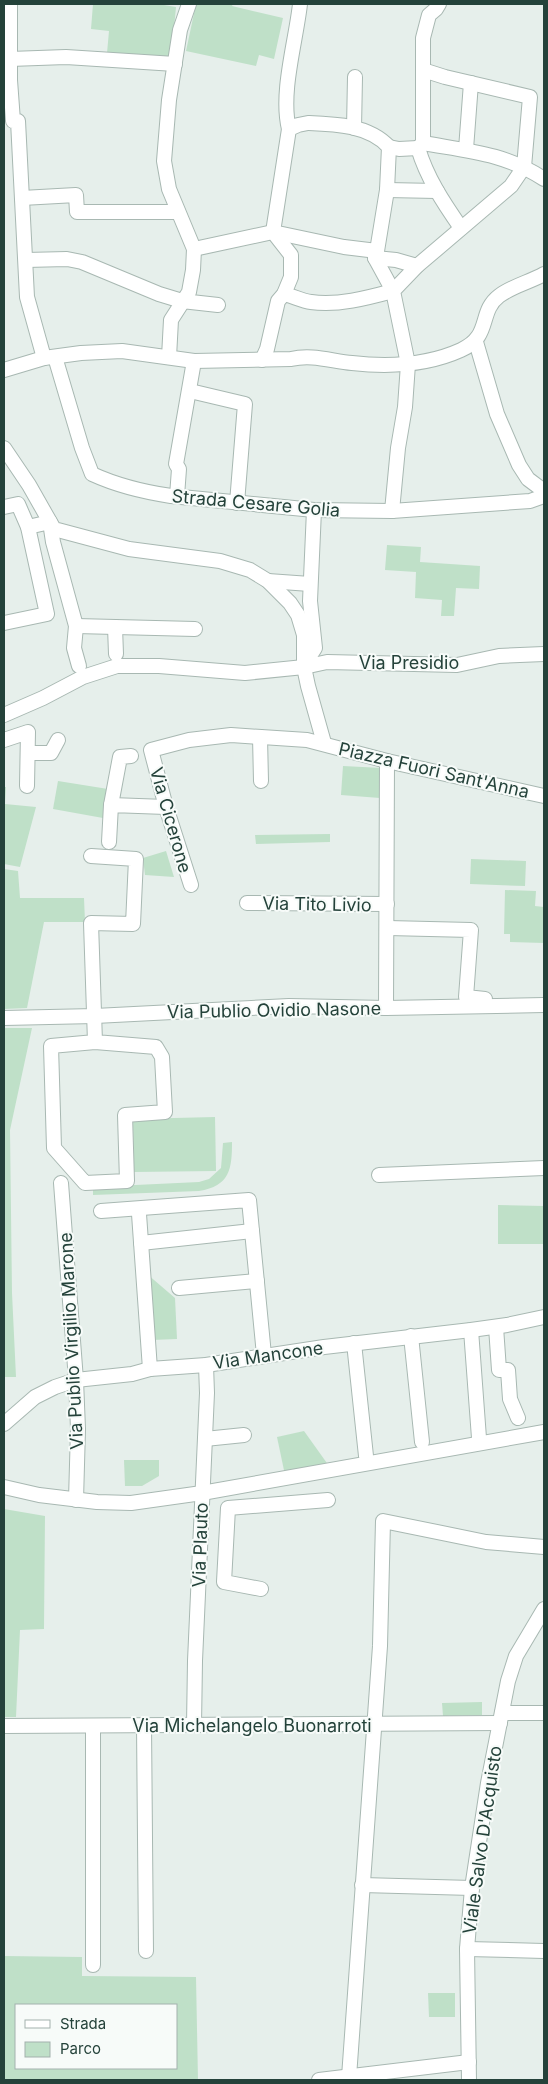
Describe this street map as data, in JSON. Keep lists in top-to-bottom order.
{
  "streets": {
    "street": [
      "Strada Cesare Golia",
      "Via Presidio",
      "Piazza Fuori Sant'Anna",
      "Via Cicerone",
      "Via Tito Livio",
      "Via Publio Ovidio Nasone",
      "Via Publio Virgilio Marone",
      "Via Mancone",
      "Via Plauto",
      "Via Michelangelo Buonarroti",
      "Viale Salvo D'Acquisto"
    ]
  },
  "crossings": [
    ["Piazza Fuori Sant'Anna", "Via Cicerone"],
    ["Via Publio Virgilio Marone", "Via Mancone"],
    ["Via Mancone", "Via Plauto"],
    ["Via Plauto", "Via Michelangelo Buonarroti"],
    ["Via Michelangelo Buonarroti", "Viale Salvo D'Acquisto"]
  ],
  "legend": ["Strada", "Parco"]
}
